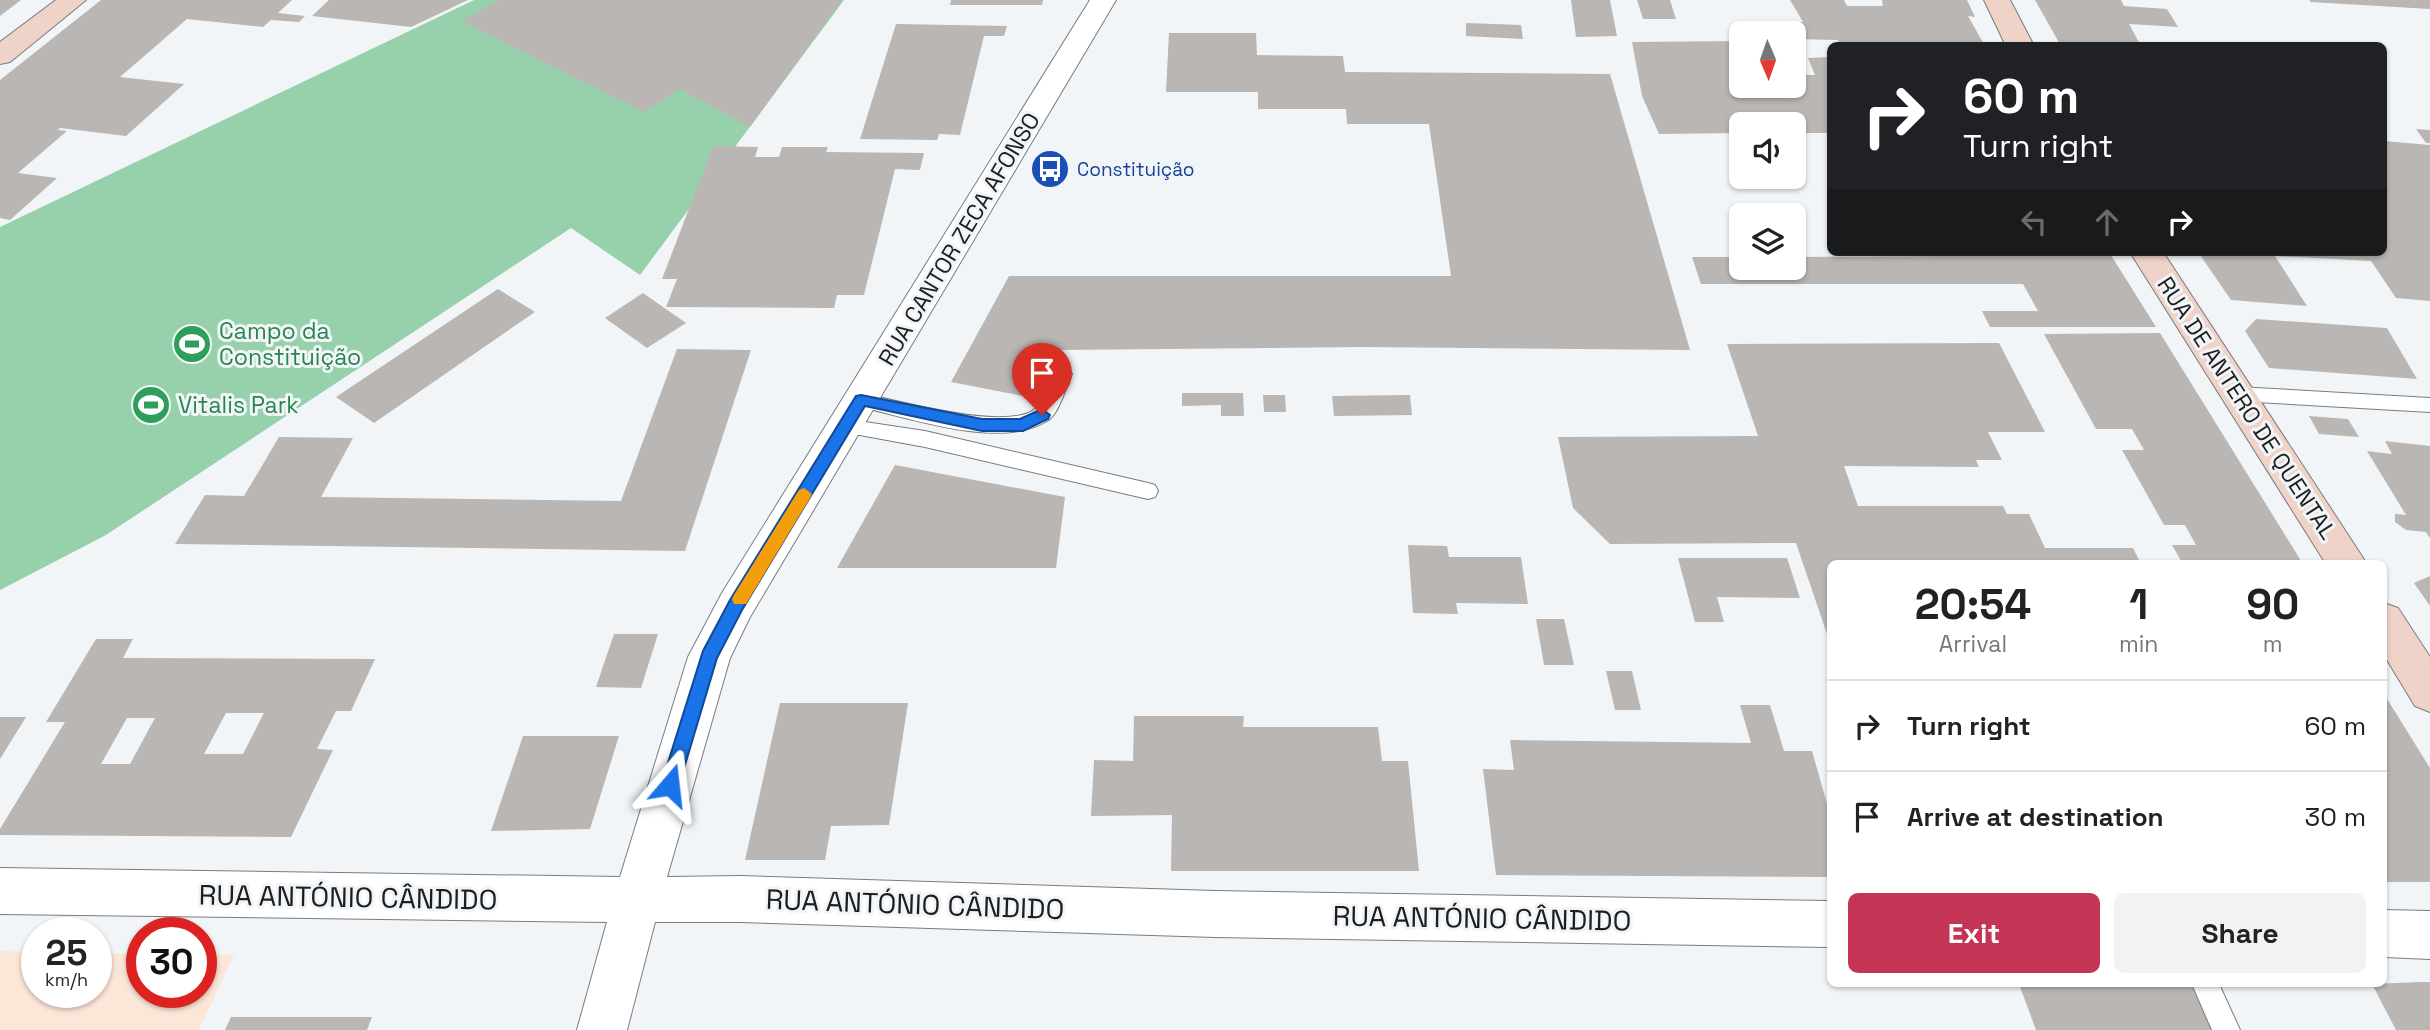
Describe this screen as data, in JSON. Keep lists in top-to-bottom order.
{
  "streets": {
    "main road": ["RUA DE ANTERO DE QUENTAL"],
    "street": ["RUA CANTOR ZECA AFONSO", "RUA ANTÓNIO CÂNDIDO"]
  },
  "crossings": [
    ["RUA CANTOR ZECA AFONSO", "RUA ANTÓNIO CÂNDIDO"]
  ],
  "places": {
    "bus stop": ["Constituição"],
    "sports": ["Campo da Constituição", "Vitalis Park"]
  },
  "north": "bottom",
  "page": {
    "turn": ["60 m", "Turn right"],
    "eta": [
      "20:54",
      "Arrival",
      "1",
      "min",
      "90",
      "m"
    ],
    "list": [
      {
        "name": "Turn right",
        "value": "60 m"
      },
      {
        "name": "Arrive at destination",
        "value": "30 m"
      }
    ],
    "buttons": ["Exit", "Share"],
    "speed": "25 km/h",
    "limit": "30"
  }
}
